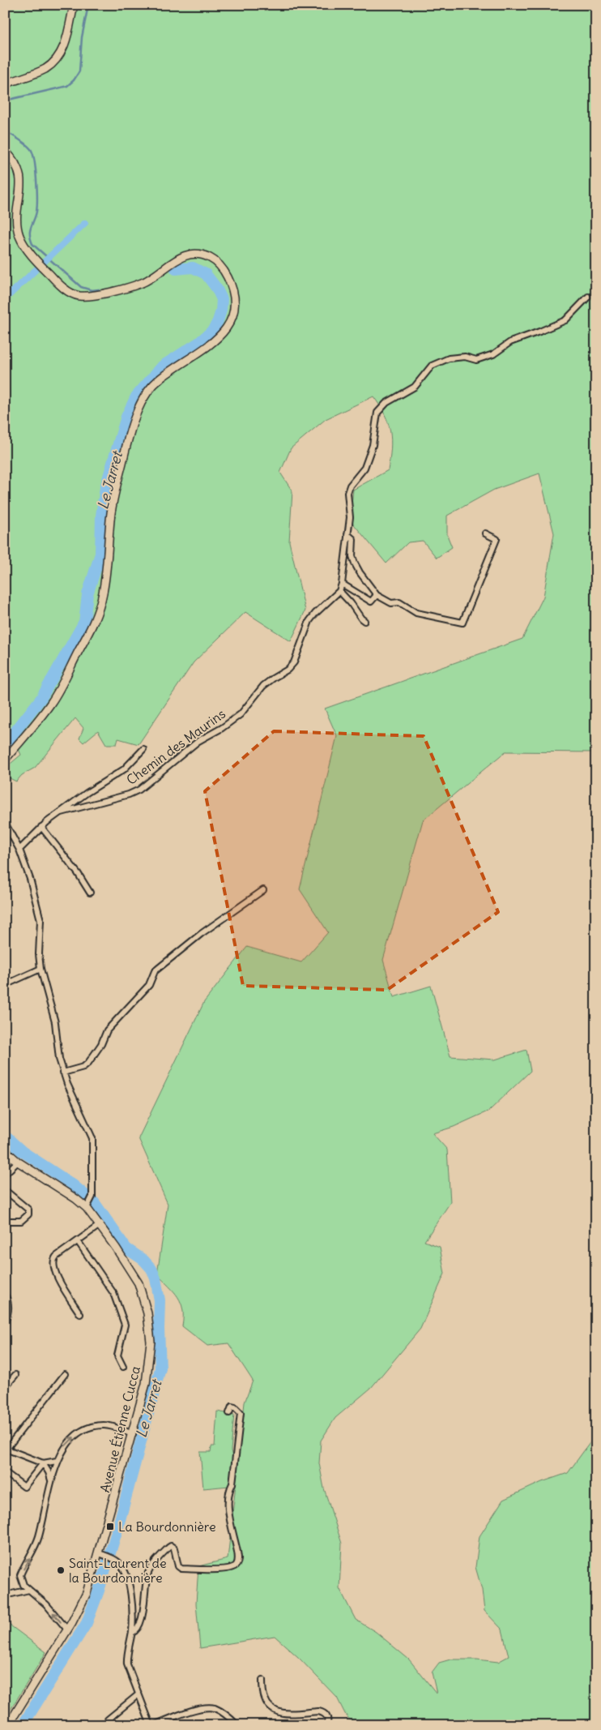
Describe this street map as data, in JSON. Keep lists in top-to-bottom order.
{
  "streets": {
    "main road": ["Avenue Étienne Cucca"],
    "street": ["Chemin des Maurins"]
  },
  "water": ["Le Jarret"],
  "places": {
    "transit": ["La Bourdonnière"],
    "other": ["Saint-Laurent de la Bourdonnière"]
  }
}
